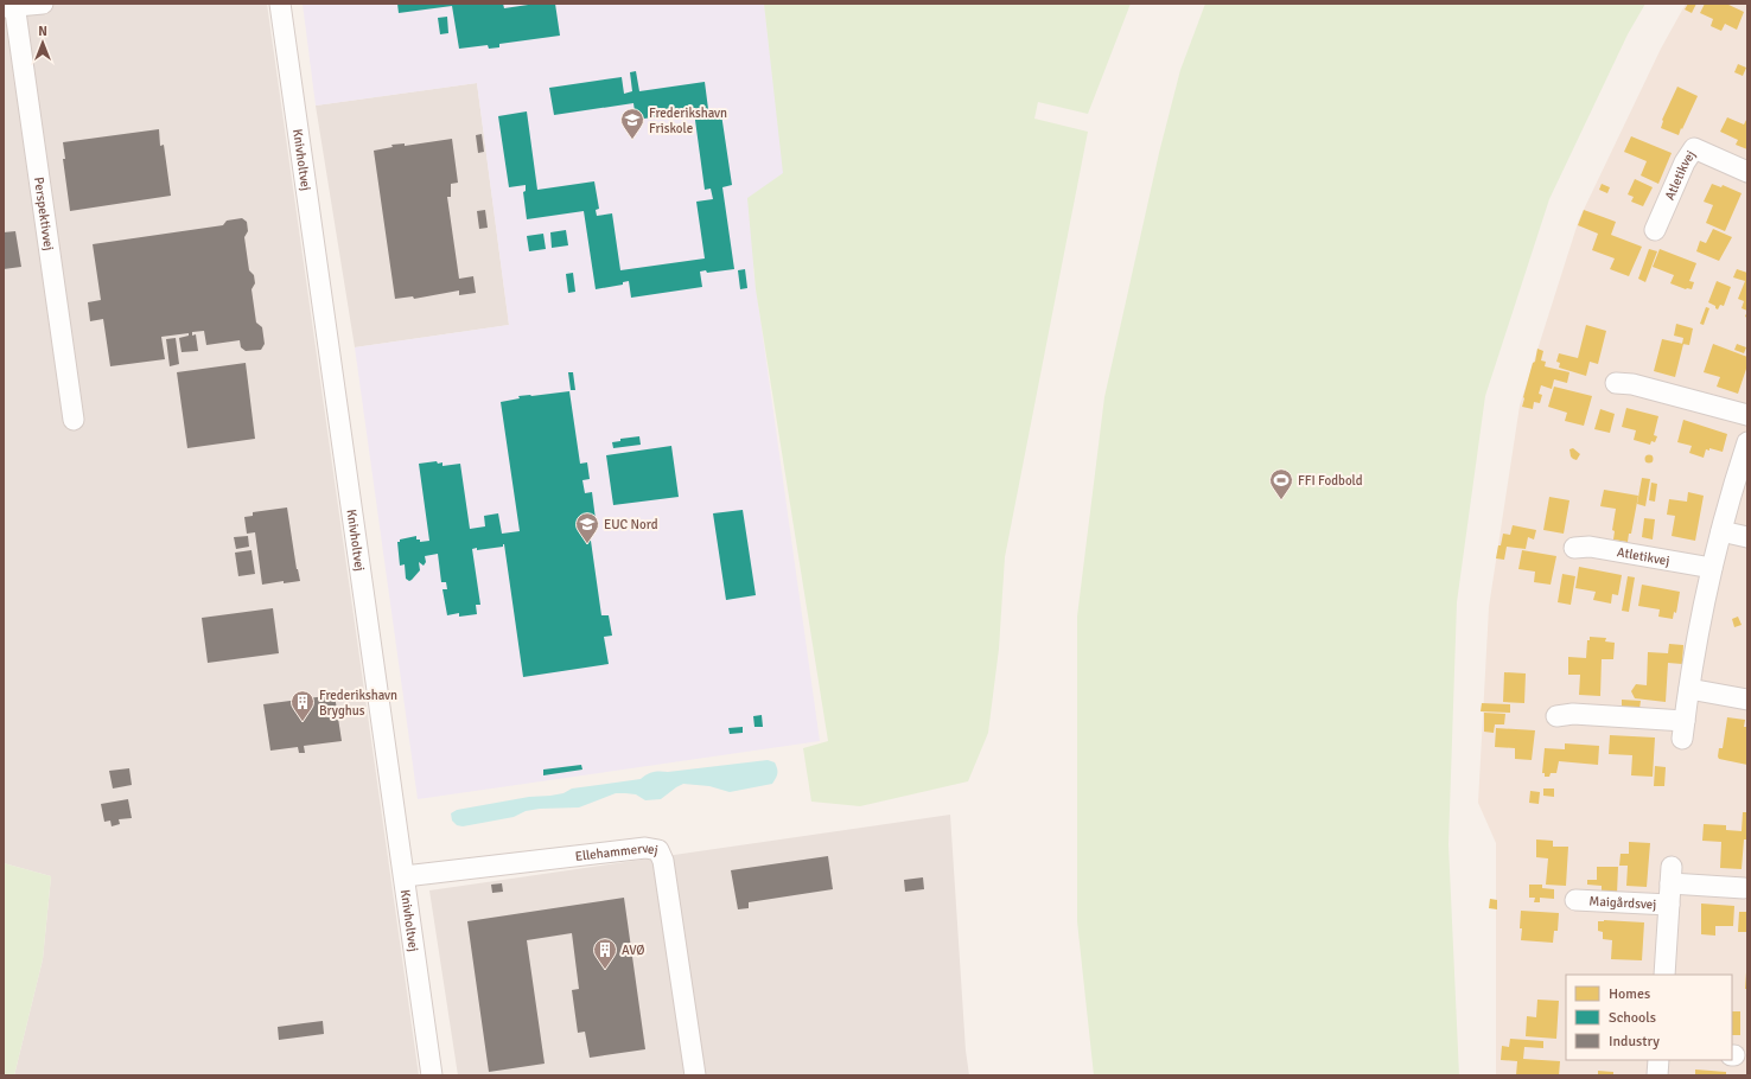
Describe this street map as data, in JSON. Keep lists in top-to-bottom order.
{
  "streets": {
    "street": [
      "Knivholtvej",
      "Atletikvej",
      "Perspektivvej",
      "Ellehammervej",
      "Maigårdsvej"
    ]
  },
  "crossings": [
    ["Knivholtvej", "Ellehammervej"]
  ],
  "places": {
    "school or university": ["Frederikshavn Friskole", "EUC Nord"],
    "sports": ["FFI Fodbold"],
    "building": ["Frederikshavn Bryghus", "AVØ"]
  },
  "legend": ["Homes", "Schools", "Industry"],
  "north": "top"
}
